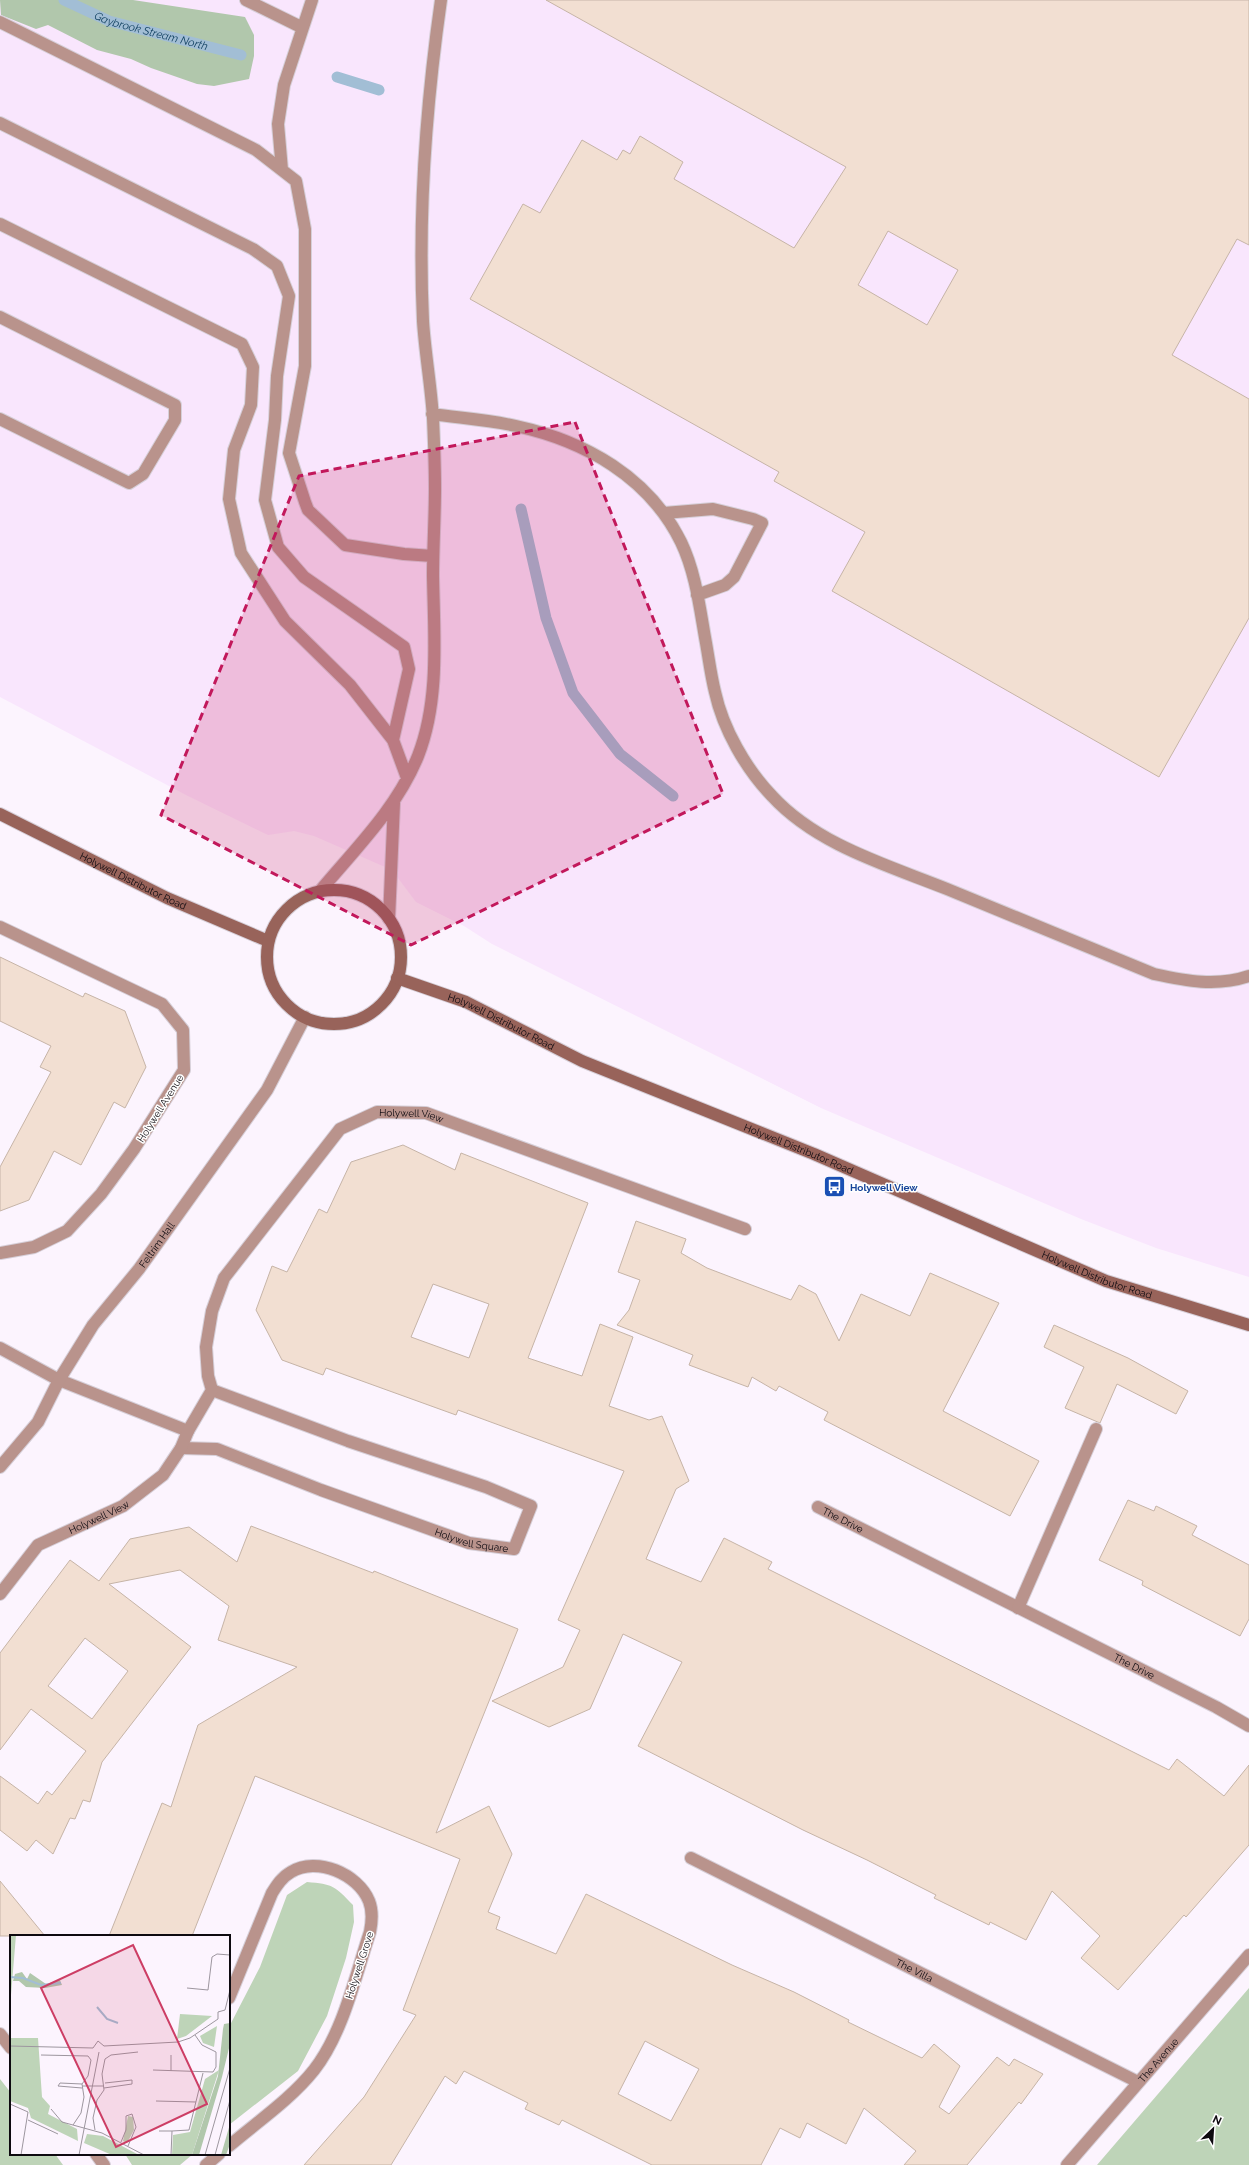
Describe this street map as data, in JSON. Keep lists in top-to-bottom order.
{
  "streets": {
    "street": [
      "Holywell Distributor Road",
      "Holywell Avenue",
      "Holywell View",
      "Feltrim Hall",
      "The Drive",
      "Holywell Square",
      "Holywell Grove",
      "The Villa",
      "The Avenue"
    ]
  },
  "crossings": [
    ["Holywell Distributor Road", "Feltrim Hall"],
    ["Holywell View", "Holywell Square"],
    ["The Villa", "The Avenue"]
  ],
  "water": ["Gaybrook Stream North"],
  "places": {
    "bus stop": ["Holywell View"]
  },
  "north": "top right"
}
